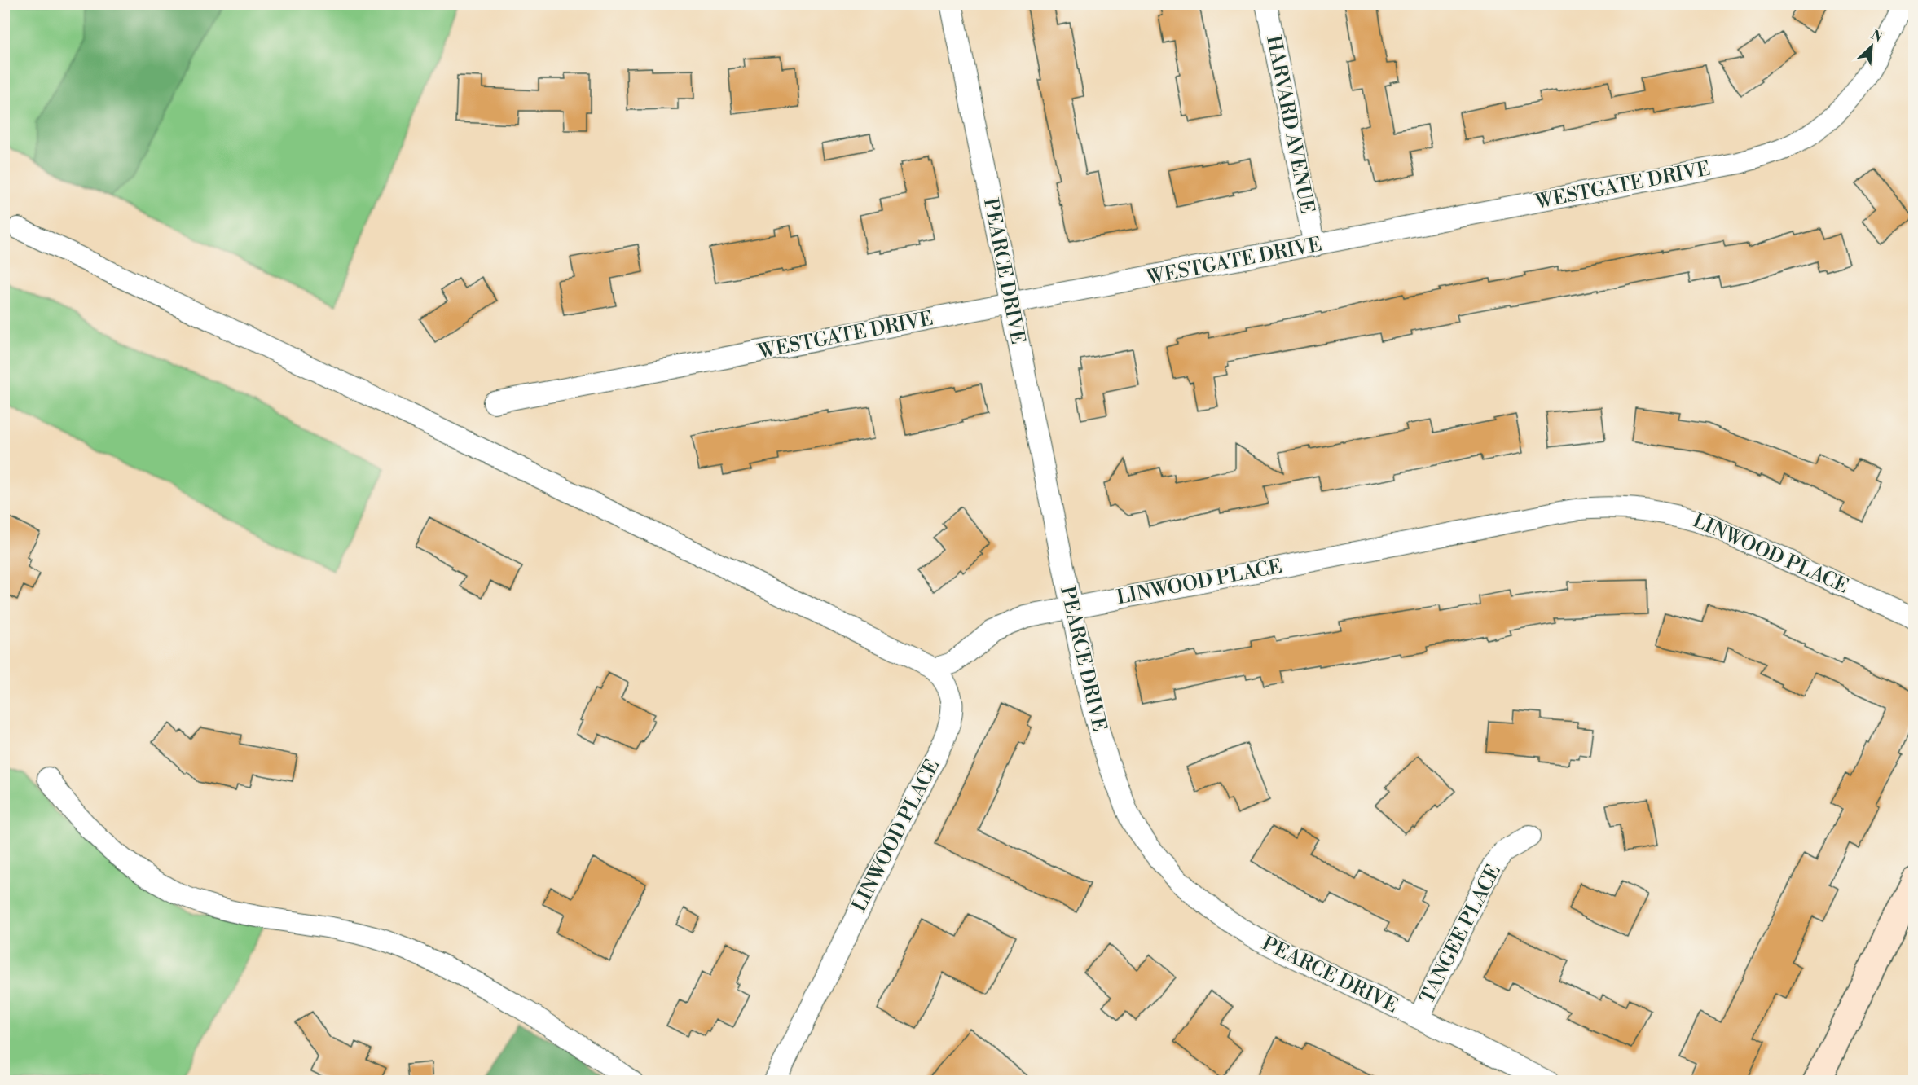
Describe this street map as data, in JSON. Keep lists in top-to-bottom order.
{
  "streets": {
    "street": [
      "HARVARD AVENUE",
      "WESTGATE DRIVE",
      "PEARCE DRIVE",
      "LINWOOD PLACE",
      "TANGEE PLACE"
    ]
  },
  "crossings": [
    ["HARVARD AVENUE", "WESTGATE DRIVE"],
    ["WESTGATE DRIVE", "PEARCE DRIVE"],
    ["PEARCE DRIVE", "LINWOOD PLACE"],
    ["PEARCE DRIVE", "TANGEE PLACE"]
  ],
  "north": "top right"
}
